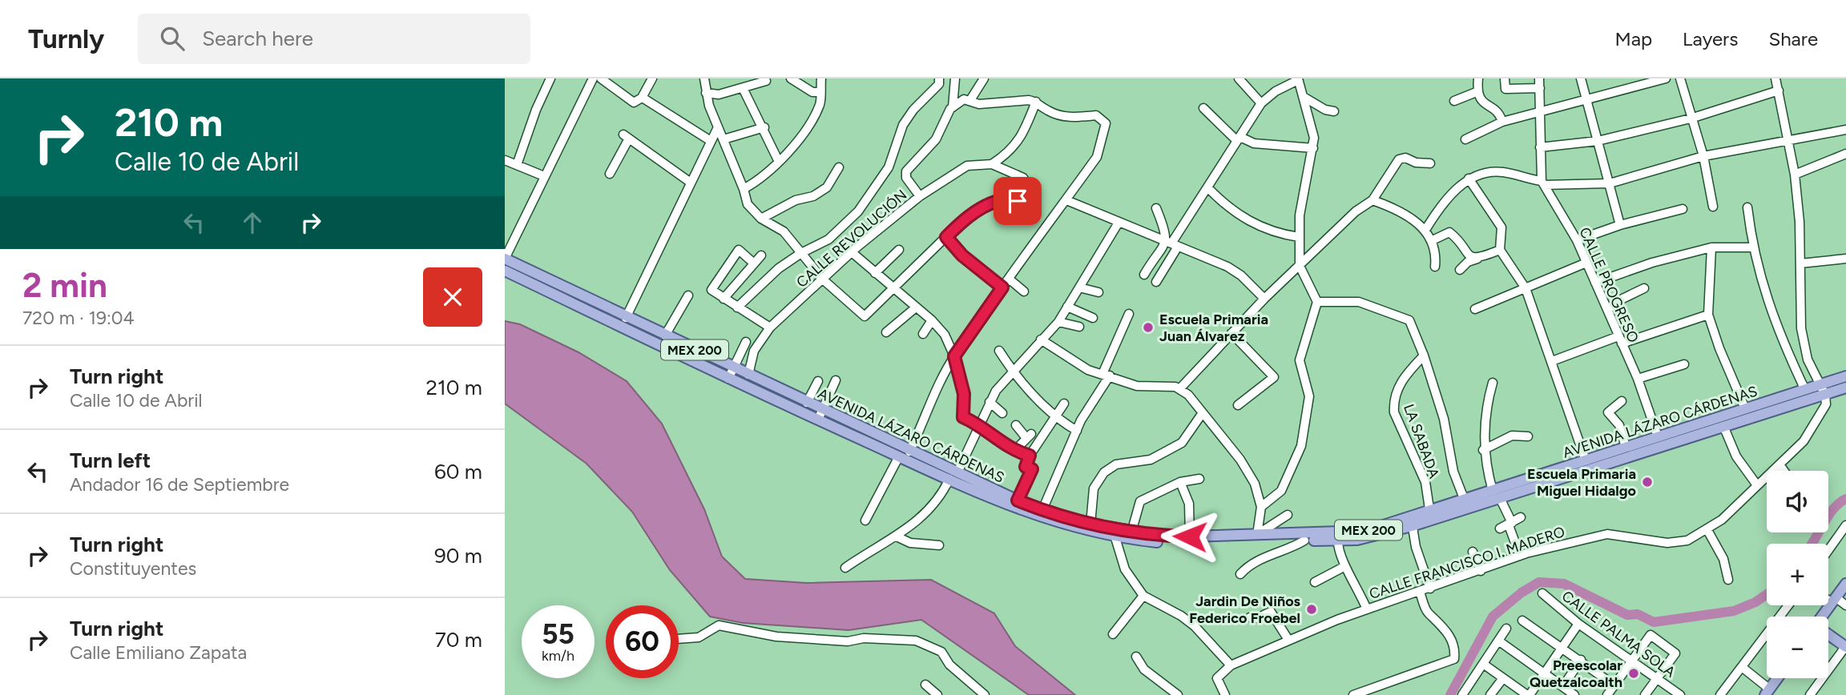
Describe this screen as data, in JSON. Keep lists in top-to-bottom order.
{
  "streets": {
    "main road": ["MEX 200", "AVENIDA LÁZARO CÁRDENAS"],
    "street": [
      "CALLE REVOLUCIÓN",
      "CALLE PROGRESO",
      "LA SABADA",
      "CALLE FRANCISCO I. MADERO",
      "CALLE PALMA SOLA"
    ]
  },
  "crossings": [
    ["CALLE REVOLUCIÓN", "AVENIDA LÁZARO CÁRDENAS"],
    ["CALLE PROGRESO", "AVENIDA LÁZARO CÁRDENAS"],
    ["AVENIDA LÁZARO CÁRDENAS", "LA SABADA"],
    ["AVENIDA LÁZARO CÁRDENAS", "CALLE FRANCISCO I. MADERO"]
  ],
  "places": [
    "Escuela Primaria Juan Álvarez",
    "Escuela Primaria Miguel Hidalgo",
    "Jardin De Niños Federico Froebel",
    "Preescolar Quetzalcoalth"
  ],
  "page": {
    "header": "Turnly",
    "search": "Search here",
    "nav": ["Map", "Layers", "Share"],
    "turn": ["210 m", "Calle 10 de Abril"],
    "heading": ["2 min", "720 m · 19:04"],
    "list": [
      {
        "name": "Turn right",
        "note": "Calle 10 de Abril",
        "value": "210 m"
      },
      {
        "name": "Turn left",
        "note": "Andador 16 de Septiembre",
        "value": "60 m"
      },
      {
        "name": "Turn right",
        "note": "Constituyentes",
        "value": "90 m"
      },
      {
        "name": "Turn right",
        "note": "Calle Emiliano Zapata",
        "value": "70 m"
      }
    ],
    "map_buttons": ["+", "−"],
    "speed": "55 km/h",
    "limit": "60"
  }
}
